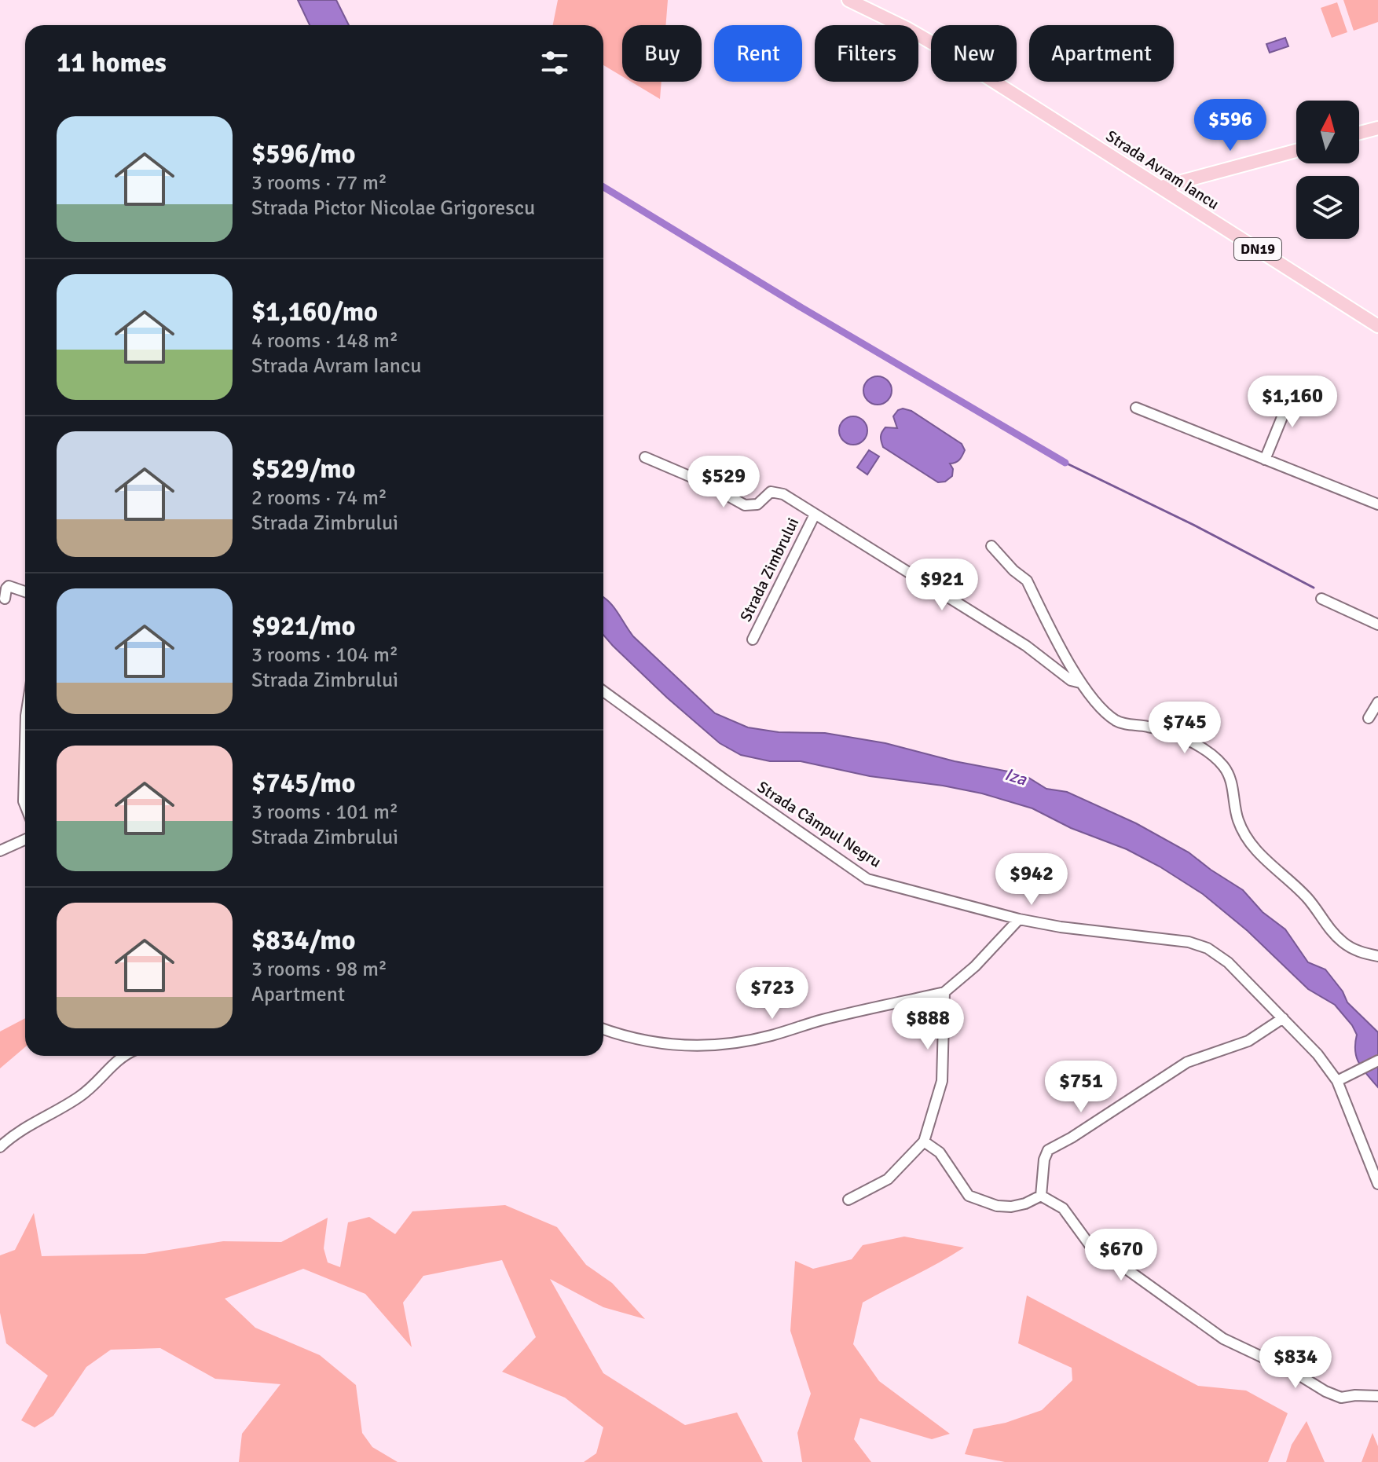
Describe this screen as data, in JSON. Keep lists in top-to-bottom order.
{
  "streets": {
    "main road": ["Strada Avram Iancu", "DN19"],
    "street": ["Strada Zimbrului", "Strada Câmpul Negru"]
  },
  "water": ["Iza"],
  "north": "top",
  "page": {
    "chip": [
      "Buy",
      "Rent",
      "Filters",
      "New",
      "Apartment"
    ],
    "heading": "11 homes",
    "price": [
      "$596",
      "$1,160",
      "$529",
      "$921",
      "$745",
      "$942",
      "$723",
      "$888",
      "$751",
      "$670",
      "$834"
    ],
    "list": [
      {
        "name": "$596/mo",
        "note": "3 rooms · 77 m² · Strada Pictor Nicolae Grigorescu"
      },
      {
        "name": "$1,160/mo",
        "note": "4 rooms · 148 m² · Strada Avram Iancu"
      },
      {
        "name": "$529/mo",
        "note": "2 rooms · 74 m² · Strada Zimbrului"
      },
      {
        "name": "$921/mo",
        "note": "3 rooms · 104 m² · Strada Zimbrului"
      },
      {
        "name": "$745/mo",
        "note": "3 rooms · 101 m² · Strada Zimbrului"
      },
      {
        "name": "$834/mo",
        "note": "3 rooms · 98 m² · Apartment"
      }
    ]
  }
}
